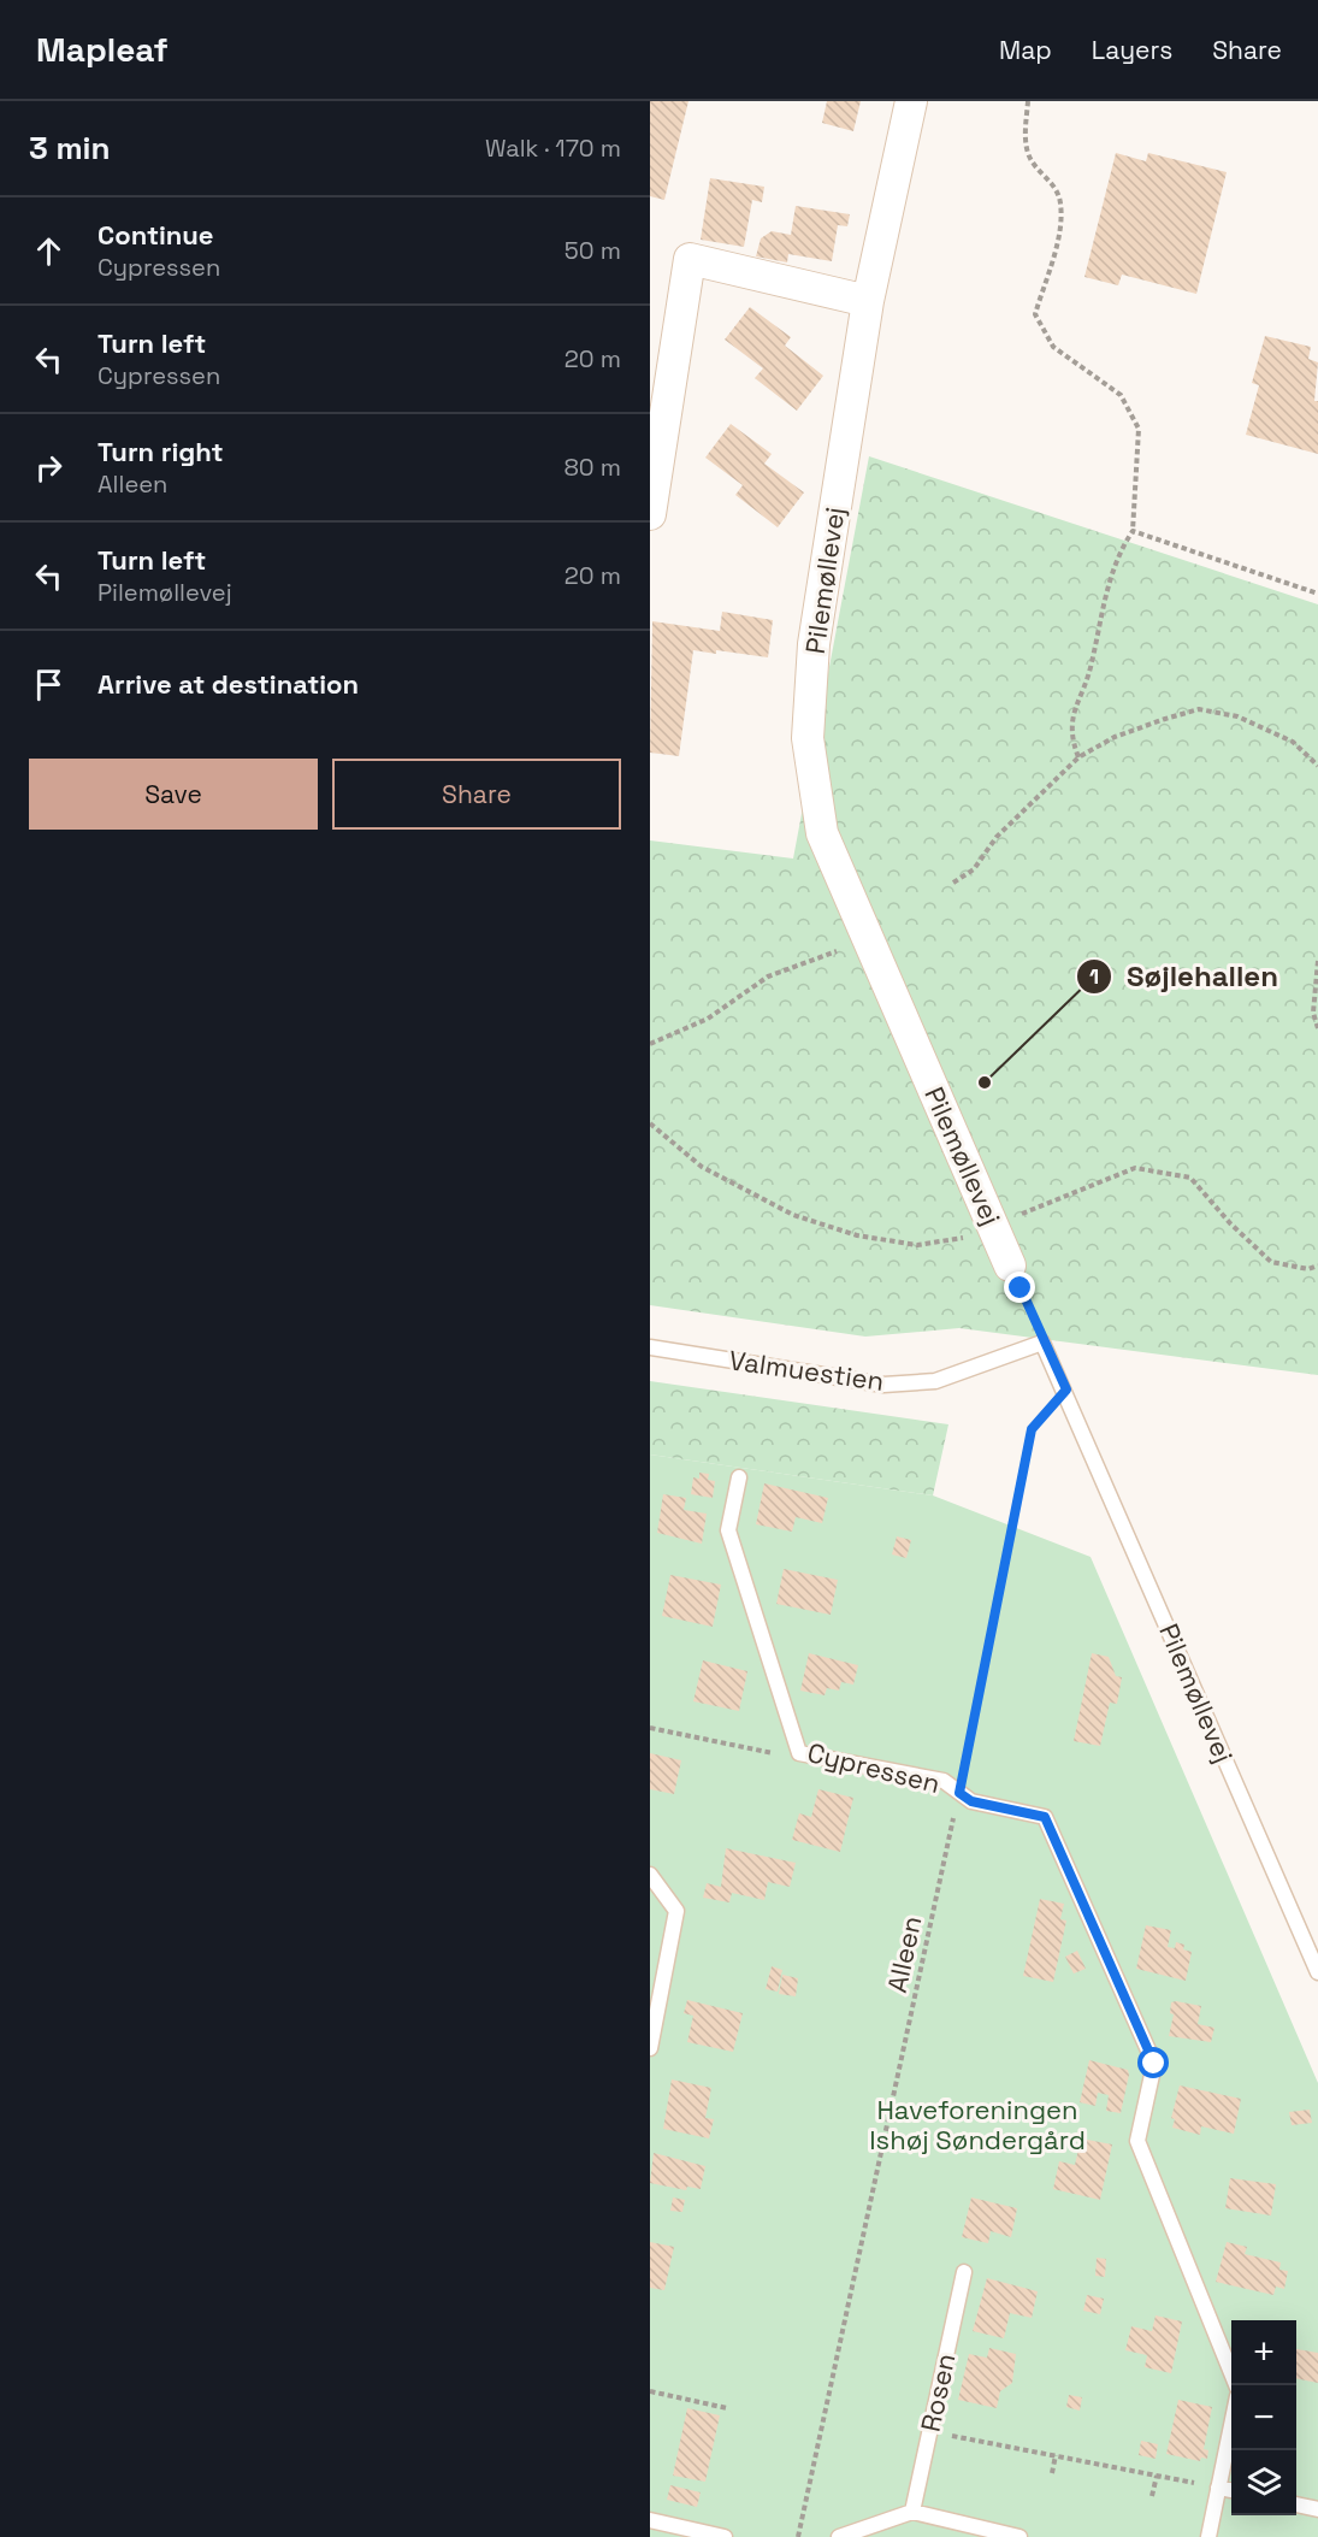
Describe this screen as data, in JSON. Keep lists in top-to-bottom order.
{
  "streets": {
    "street": ["Pilemøllevej"],
    "lane": ["Valmuestien", "Cypressen", "Rosen"],
    "path": ["Alleen"]
  },
  "crossings": [
    ["Pilemøllevej", "Valmuestien"],
    ["Pilemøllevej", "Alleen"],
    ["Cypressen", "Alleen"]
  ],
  "parks": ["Haveforeningen Ishøj Søndergård"],
  "places": ["Søjlehallen"],
  "page": {
    "header": "Mapleaf",
    "nav": ["Map", "Layers", "Share"],
    "heading": ["3 min", "Walk · 170 m"],
    "list": [
      ["Continue", "Cypressen", "50 m"],
      ["Turn left", "Cypressen", "20 m"],
      ["Turn right", "Alleen", "80 m"],
      ["Turn left", "Pilemøllevej", "20 m"],
      "Arrive at destination"
    ],
    "buttons": ["Save", "Share"],
    "map_buttons": ["+", "−"]
  }
}
